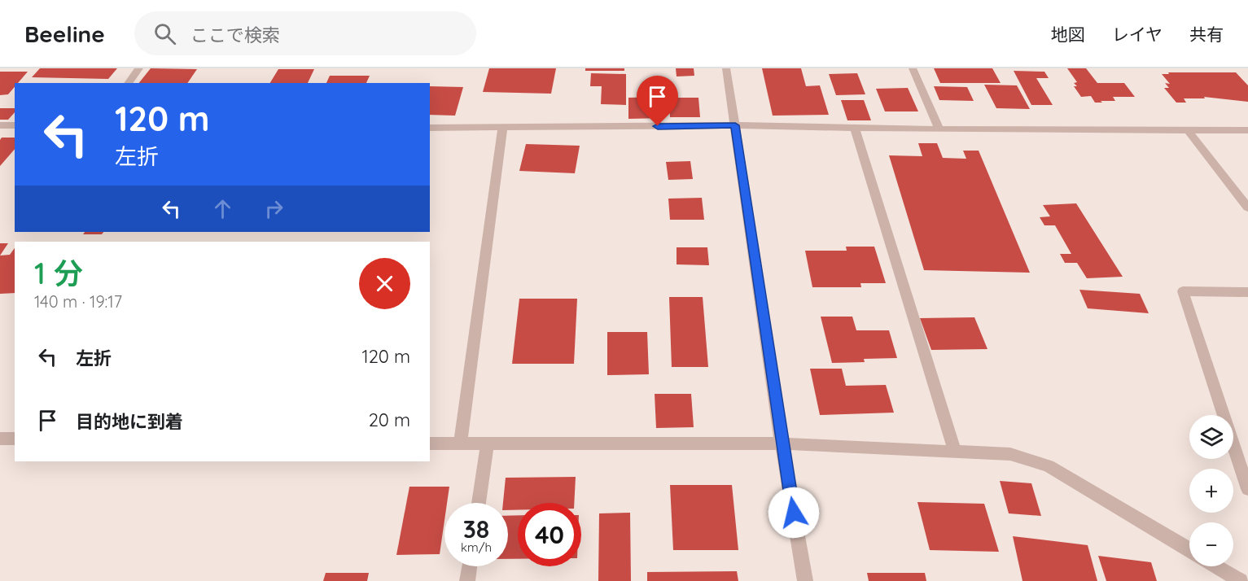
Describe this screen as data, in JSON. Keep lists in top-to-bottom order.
{
  "page": {
    "header": "Beeline",
    "search": "ここで検索",
    "nav": ["地図", "レイヤ", "共有"],
    "turn": ["120 m", "左折"],
    "heading": ["1 分", "140 m · 19:17"],
    "list": [
      {
        "name": "左折",
        "value": "120 m"
      },
      {
        "name": "目的地に到着",
        "value": "20 m"
      }
    ],
    "map_buttons": ["+", "−"],
    "speed": "38 km/h",
    "limit": "40"
  }
}
